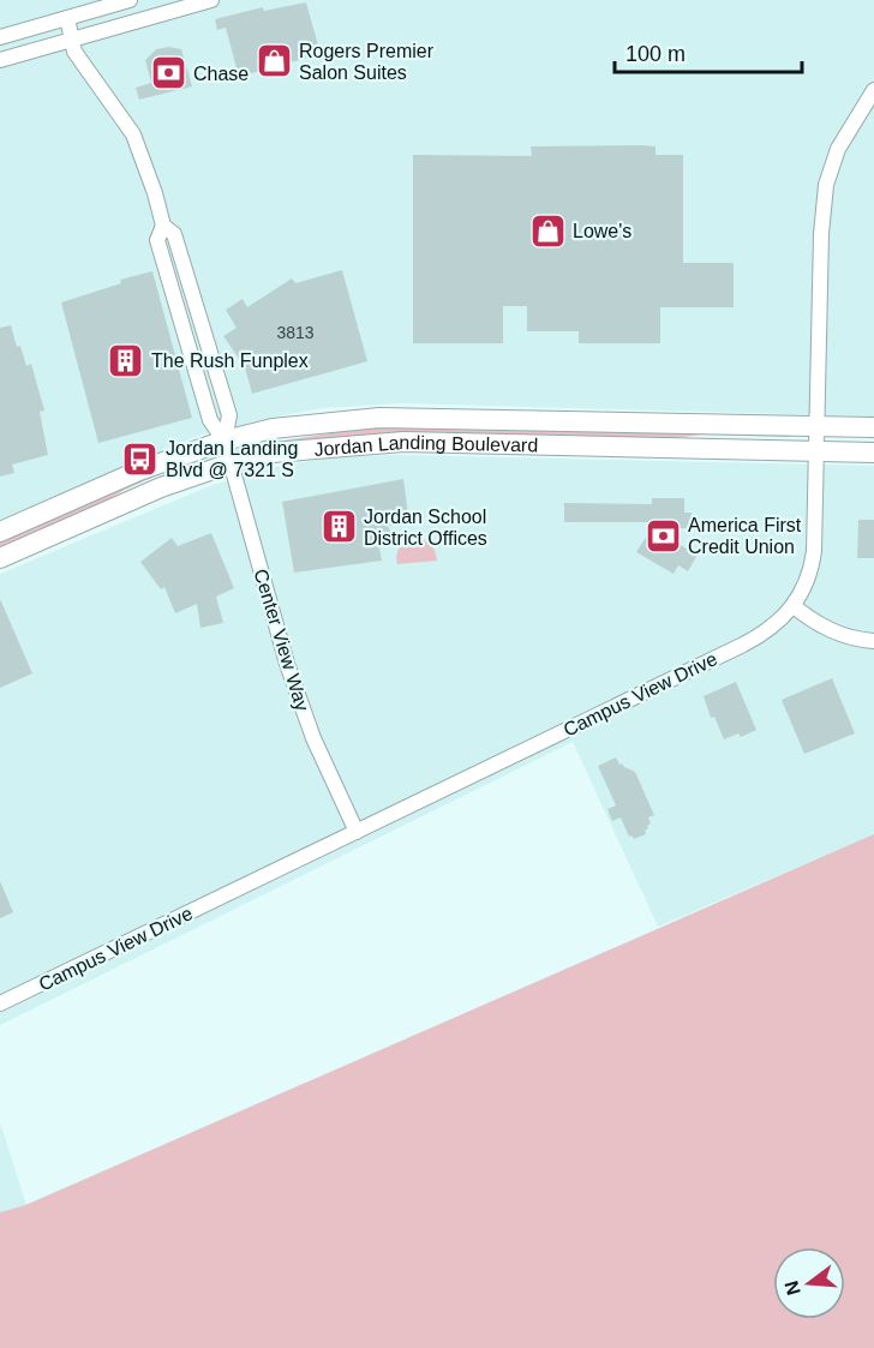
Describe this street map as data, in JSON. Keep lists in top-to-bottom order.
{
  "streets": {
    "main road": ["Jordan Landing Boulevard"],
    "street": ["Center View Way", "Campus View Drive"]
  },
  "crossings": [
    ["Jordan Landing Boulevard", "Center View Way"],
    ["Jordan Landing Boulevard", "Campus View Drive"],
    ["Center View Way", "Campus View Drive"]
  ],
  "places": {
    "shop": ["Rogers Premier Salon Suites", "Lowe's"],
    "bank": ["Chase", "America First Credit Union"],
    "building": ["The Rush Funplex", "Jordan School District Offices"],
    "bus stop": ["Jordan Landing Blvd @ 7321 S"]
  },
  "house_numbers": ["3813"],
  "scale_bar": "100 m",
  "north": "left"
}
